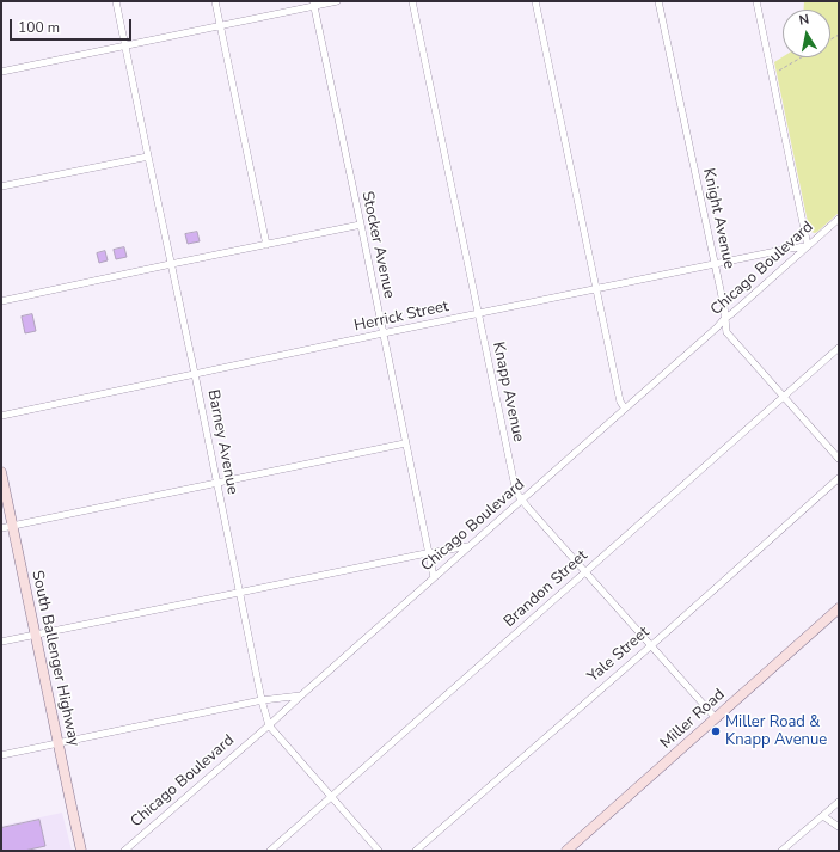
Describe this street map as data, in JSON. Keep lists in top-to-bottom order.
{
  "streets": {
    "main road": ["South Ballenger Highway", "Miller Road"],
    "street": [
      "Knight Avenue",
      "Stocker Avenue",
      "Chicago Boulevard",
      "Herrick Street",
      "Knapp Avenue",
      "Barney Avenue",
      "Brandon Street",
      "Yale Street"
    ]
  },
  "crossings": [
    ["Knight Avenue", "Chicago Boulevard"],
    ["Knight Avenue", "Herrick Street"],
    ["Knight Avenue", "Brandon Street"],
    ["Stocker Avenue", "Chicago Boulevard"],
    ["Stocker Avenue", "Herrick Street"],
    ["Chicago Boulevard", "Herrick Street"],
    ["Chicago Boulevard", "Knapp Avenue"],
    ["Chicago Boulevard", "Barney Avenue"],
    ["Herrick Street", "Knapp Avenue"],
    ["Herrick Street", "Barney Avenue"],
    ["Knapp Avenue", "Brandon Street"],
    ["Knapp Avenue", "Yale Street"],
    ["Knapp Avenue", "Miller Road"],
    ["Barney Avenue", "Brandon Street"]
  ],
  "places": ["Miller Road & Knapp Avenue"],
  "scale_bar": "100 m",
  "north": "top"
}
